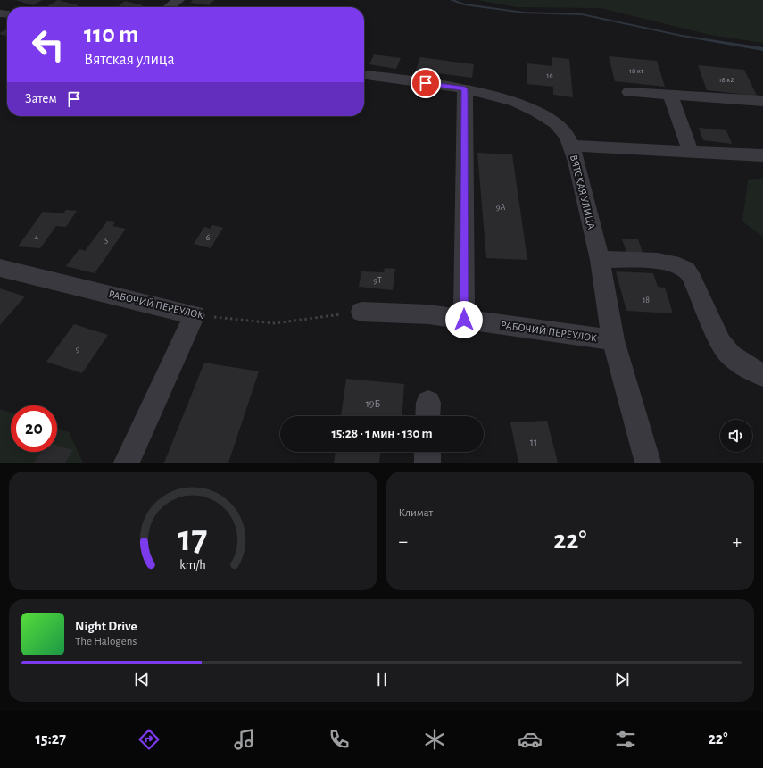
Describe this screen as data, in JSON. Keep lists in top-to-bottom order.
{
  "streets": {
    "street": ["ВЯТСКАЯ УЛИЦА", "РАБОЧИЙ ПЕРЕУЛОК"]
  },
  "crossings": [
    ["ВЯТСКАЯ УЛИЦА", "РАБОЧИЙ ПЕРЕУЛОК"]
  ],
  "house_numbers": [
    "18 к1",
    "16",
    "18 к2",
    "9А",
    "4",
    "6",
    "5",
    "9Т",
    "18",
    "9",
    "19Б",
    "11"
  ],
  "page": {
    "turn": ["110 m", "Вятская улица"],
    "then": "Затем",
    "limit": "20",
    "trip": "15:28 · 1 мин · 130 m",
    "tile": "Климат",
    "heat": ["−", "22°", "+"],
    "song": ["Night Drive", "The Halogens"],
    "tabs": ["15:27", "22°"],
    "gauge": ["17", "km/h"]
  }
}
